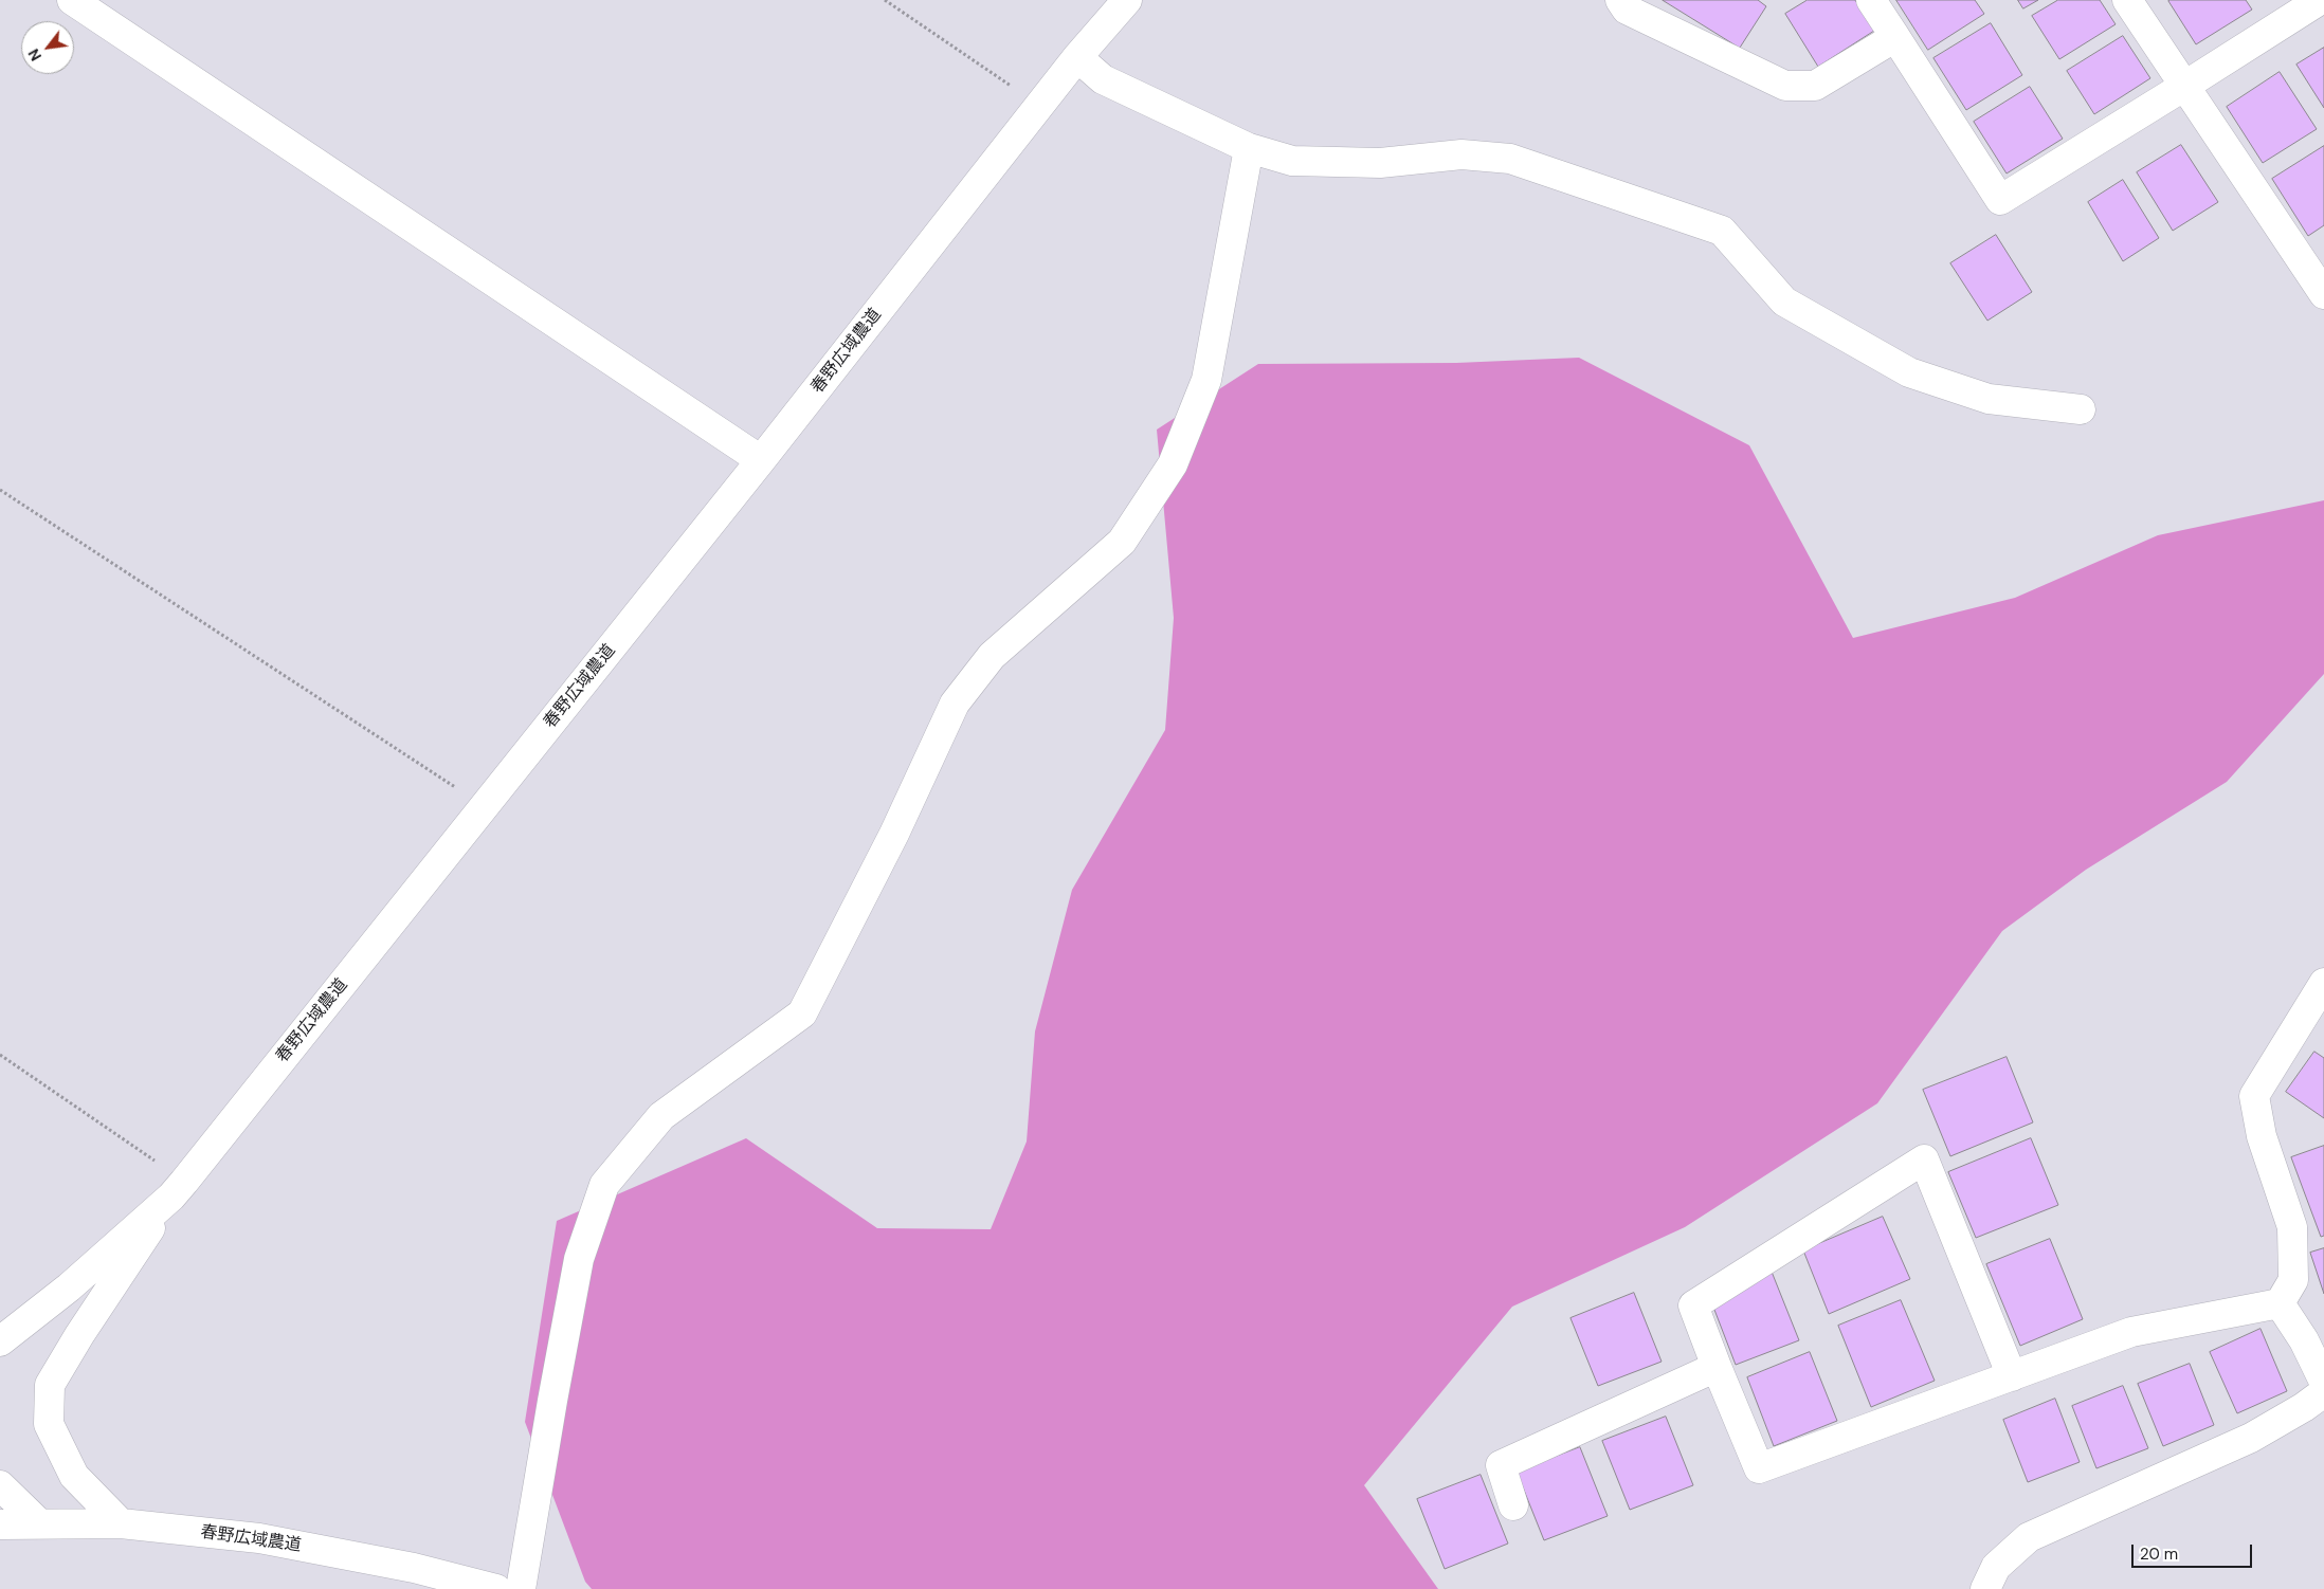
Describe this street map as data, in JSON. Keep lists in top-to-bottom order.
{
  "streets": {
    "street": ["春野広域農道"]
  },
  "scale_bar": "20 m",
  "north": "bottom left"
}
